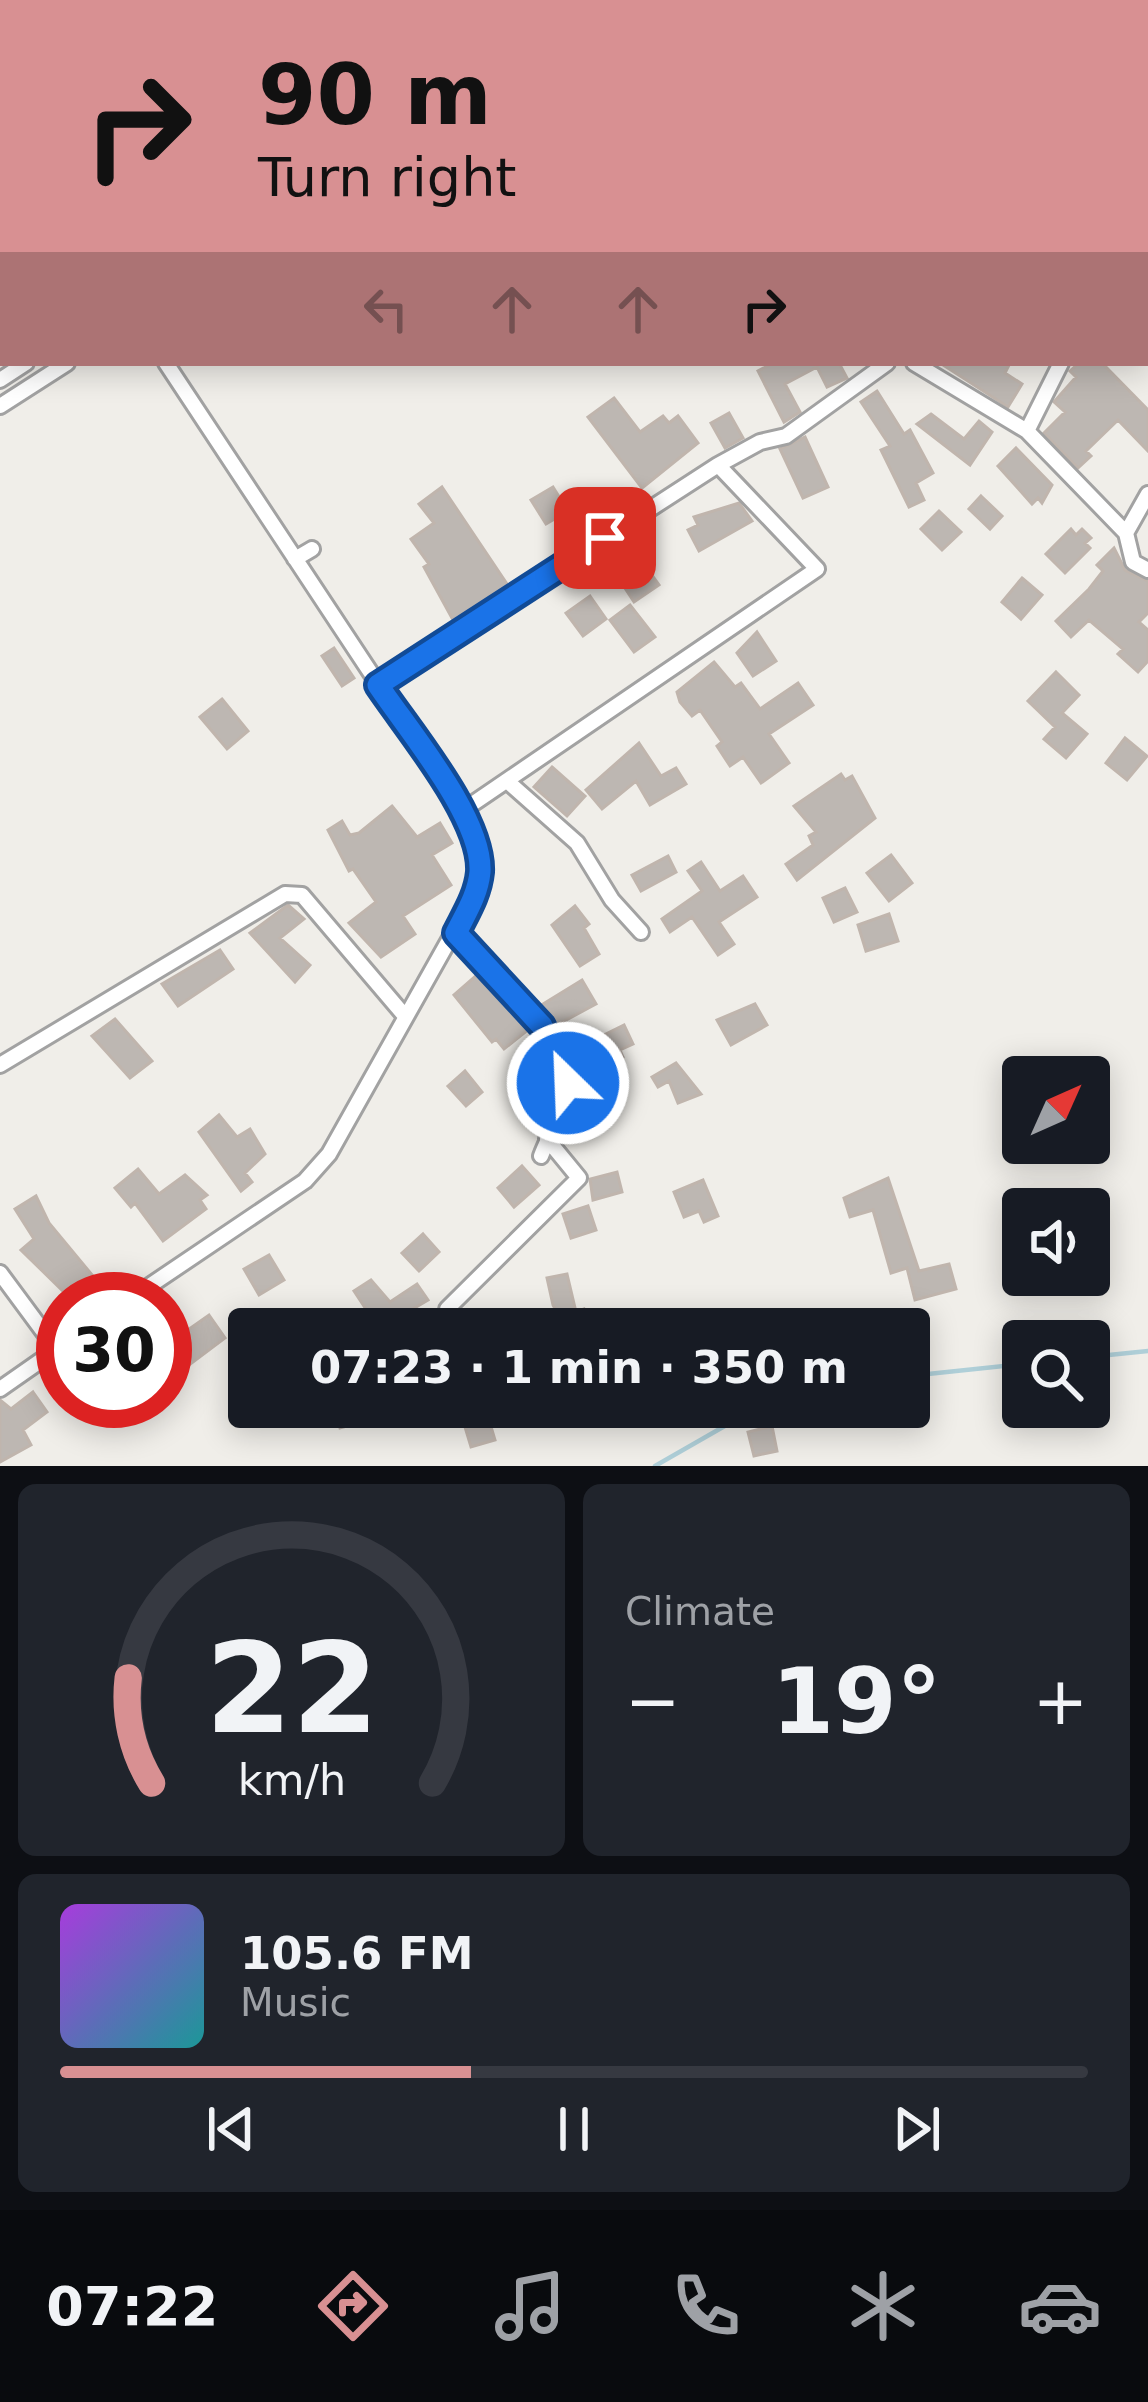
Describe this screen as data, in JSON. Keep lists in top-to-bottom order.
{
  "north": "top right",
  "page": {
    "turn": ["90 m", "Turn right"],
    "limit": "30",
    "trip": "07:23 · 1 min · 350 m",
    "tile": "Climate",
    "heat": ["−", "19°", "+"],
    "song": ["105.6 FM", "Music"],
    "tabs": "07:22",
    "gauge": ["22", "km/h"]
  }
}
